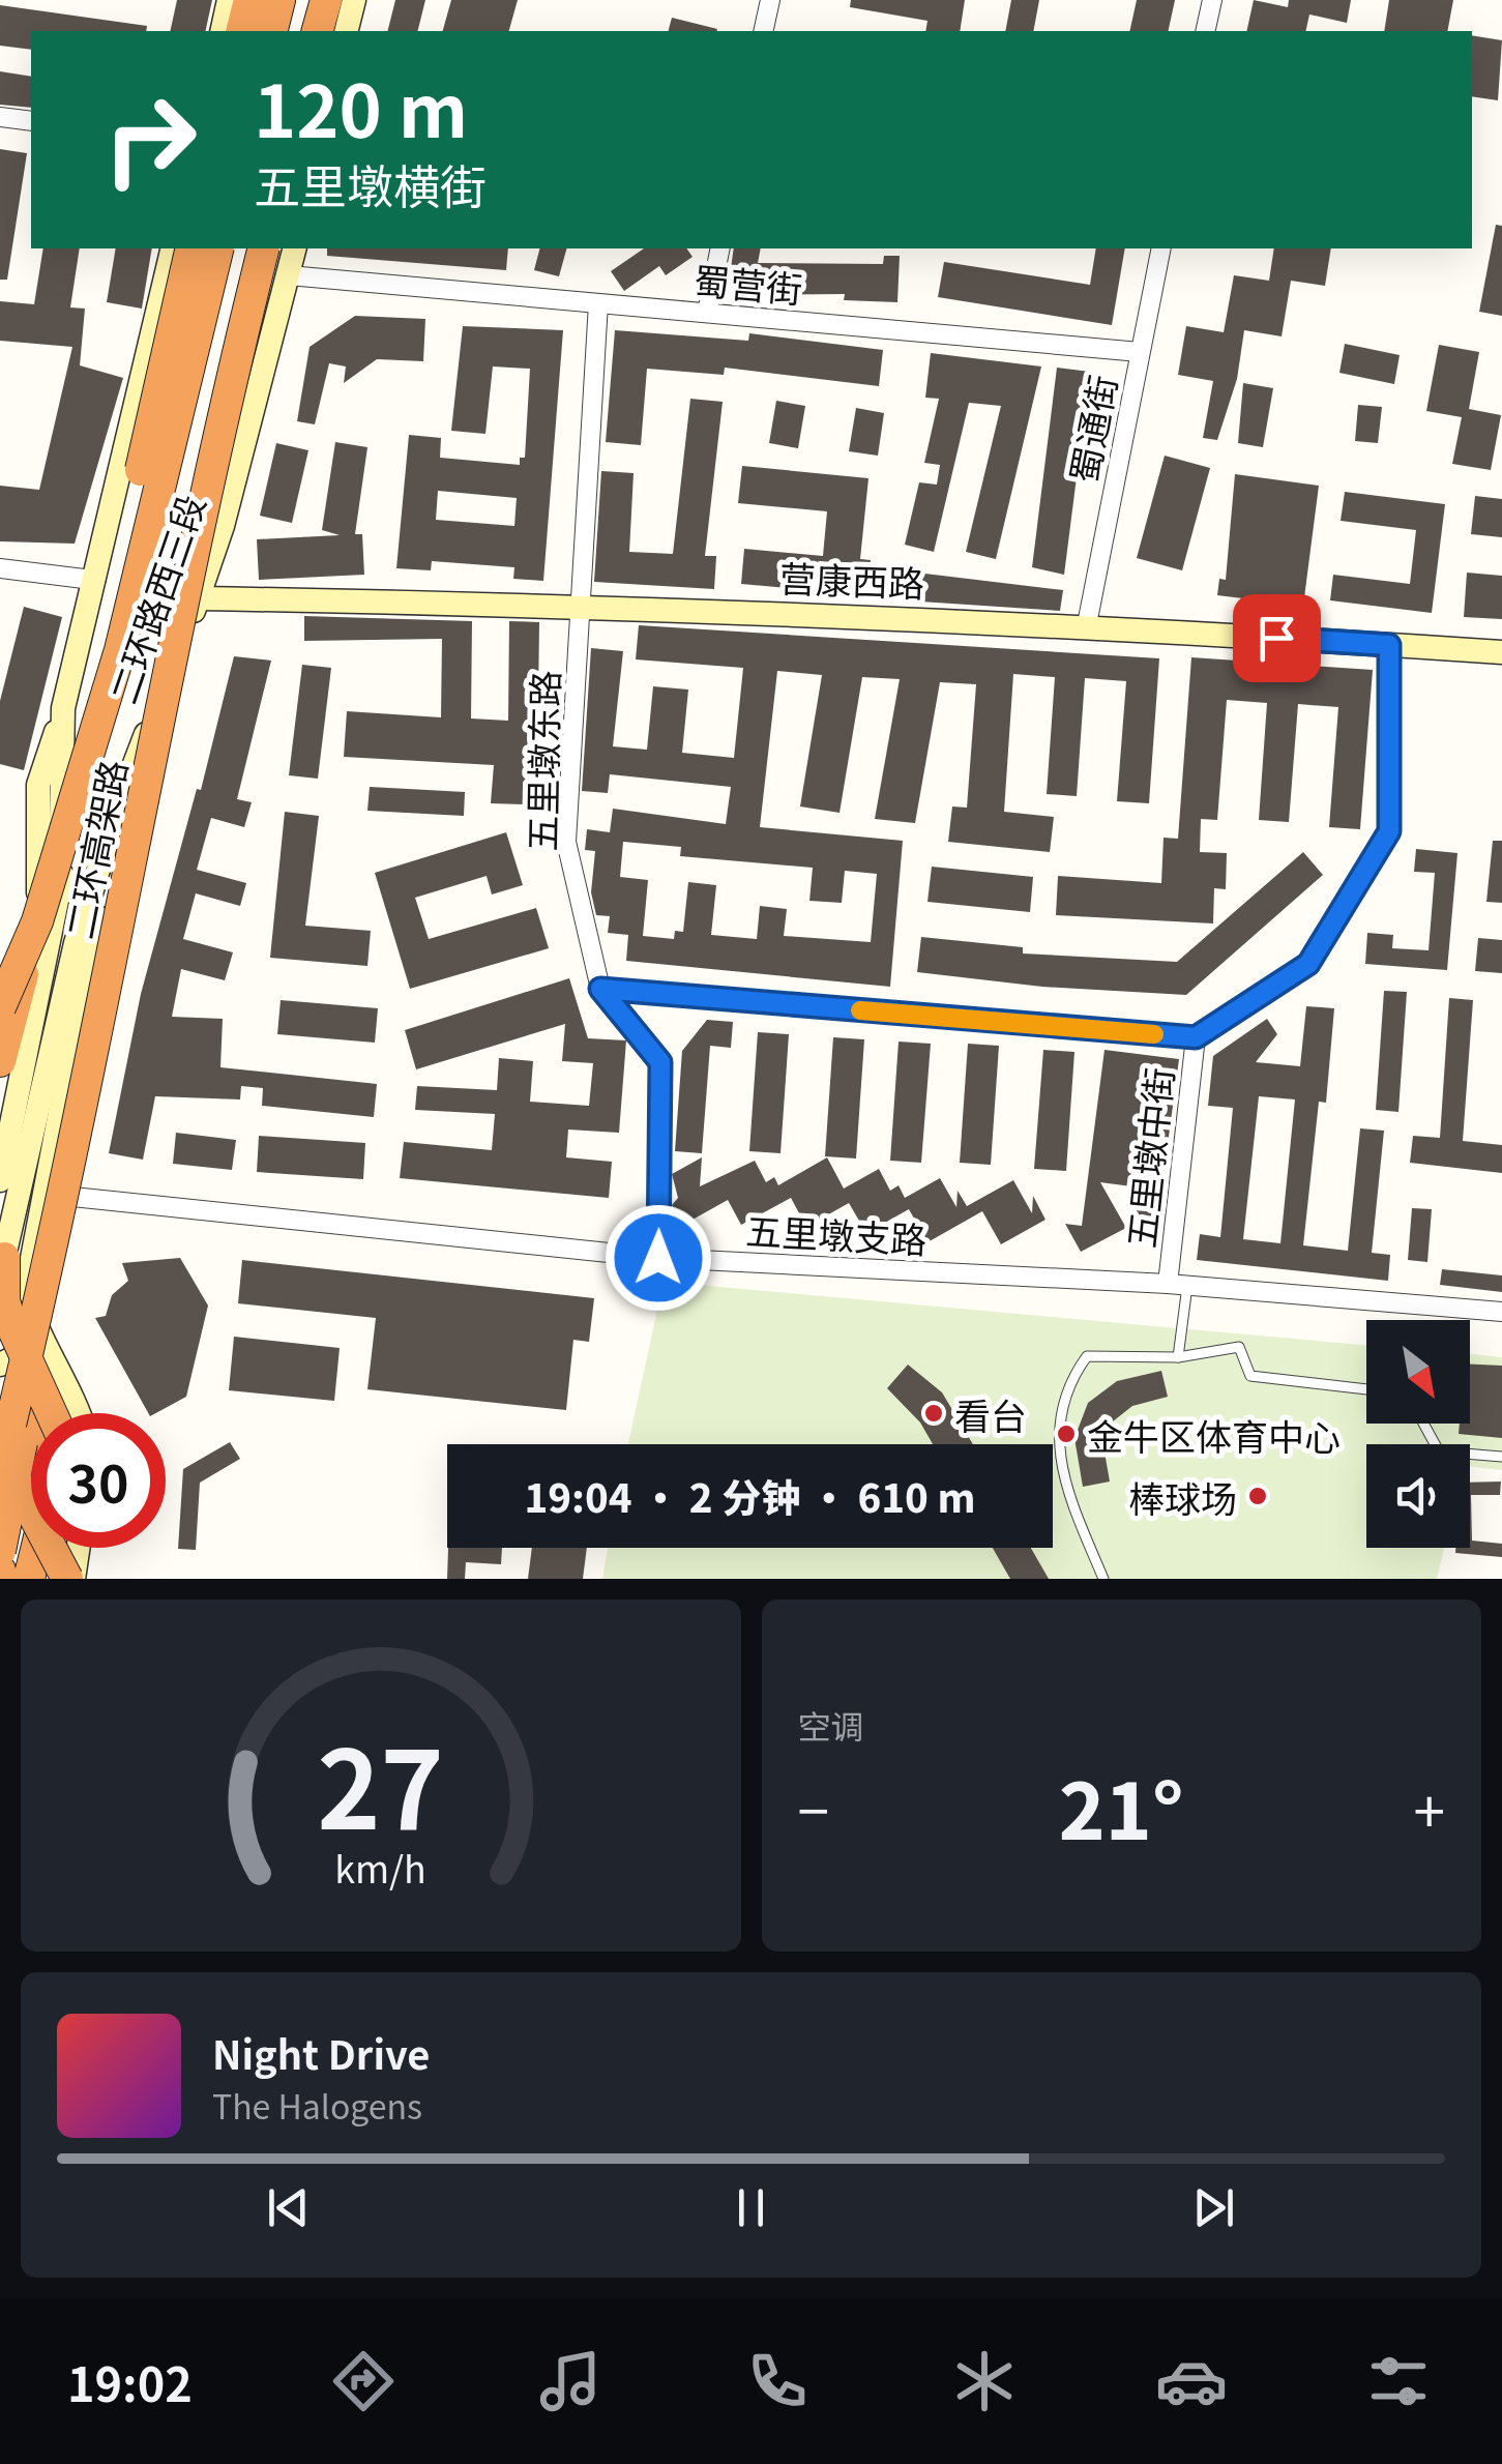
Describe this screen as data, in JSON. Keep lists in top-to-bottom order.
{
  "streets": {
    "highway": ["二环高架路"],
    "street": [
      "蜀营街",
      "蜀通街",
      "营康西路",
      "二环路西三段",
      "五里墩东路",
      "五里墩中街",
      "五里墩支路"
    ]
  },
  "crossings": [
    ["蜀营街", "蜀通街"],
    ["蜀营街", "二环路西三段"],
    ["蜀营街", "五里墩东路"],
    ["蜀通街", "营康西路"],
    ["营康西路", "二环路西三段"],
    ["营康西路", "五里墩东路"],
    ["二环路西三段", "二环高架路"],
    ["五里墩东路", "五里墩支路"],
    ["五里墩中街", "五里墩支路"]
  ],
  "places": ["看台", "金牛区体育中心", "棒球场"],
  "north": "bottom right",
  "page": {
    "turn": ["120 m", "五里墩横街"],
    "limit": "30",
    "trip": "19:04 · 2 分钟 · 610 m",
    "tile": "空调",
    "heat": ["−", "21°", "+"],
    "song": ["Night Drive", "The Halogens"],
    "tabs": "19:02",
    "gauge": ["27", "km/h"]
  }
}
